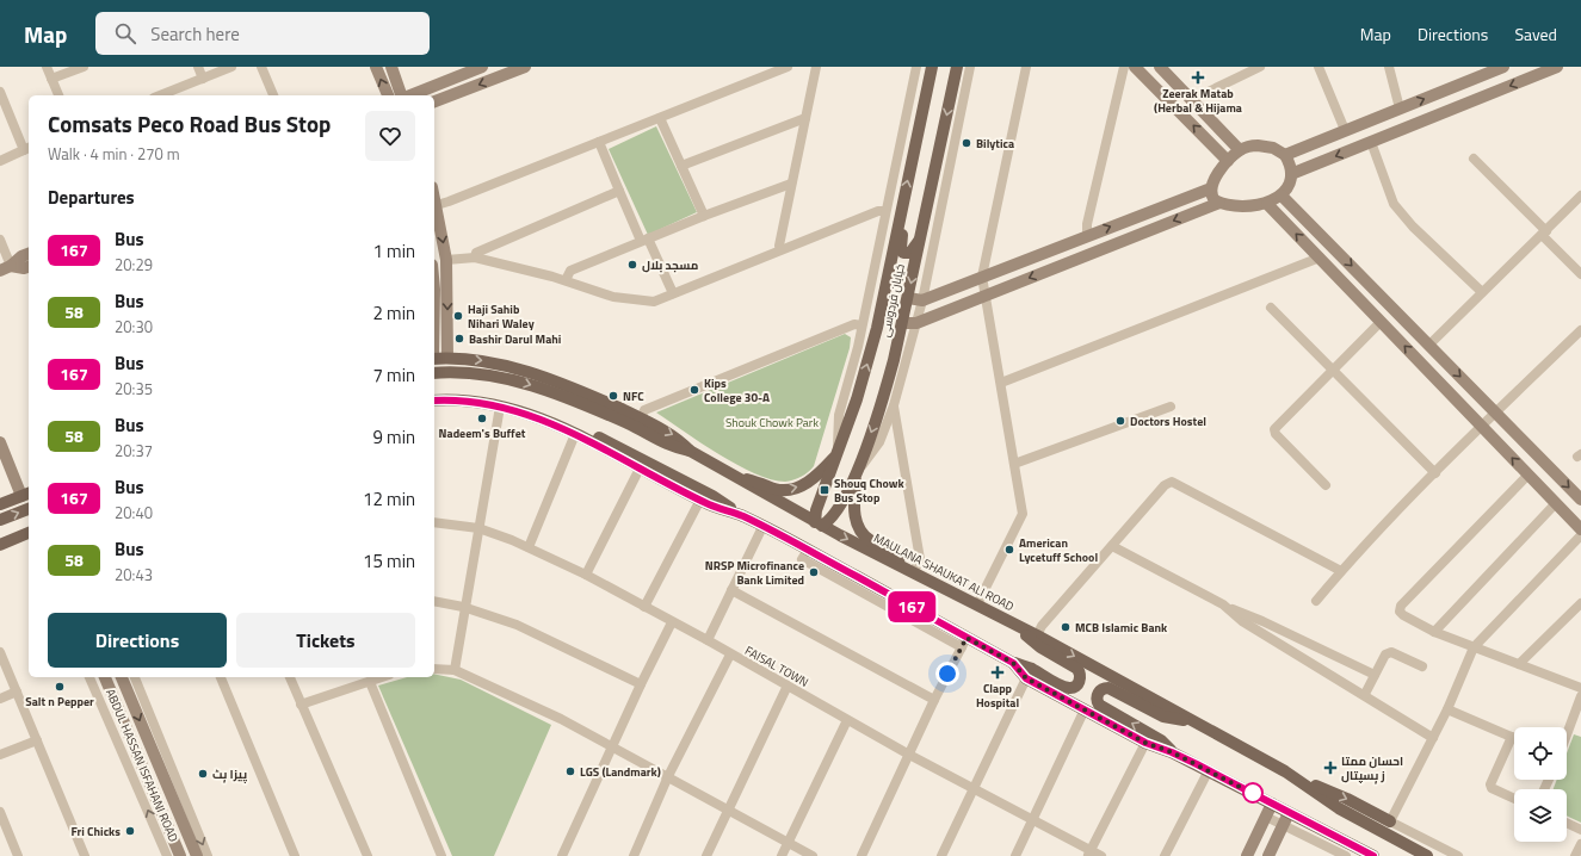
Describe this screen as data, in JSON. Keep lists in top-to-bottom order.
{
  "streets": {
    "main road": ["خیابان فردوسی", "MAULANA SHAUKAT ALI ROAD"],
    "street": ["FAISAL TOWN", "ABDUL HASSAN ISFAHANI ROAD"]
  },
  "crossings": [
    ["خیابان فردوسی", "MAULANA SHAUKAT ALI ROAD"]
  ],
  "parks": ["Shouk Chowk Park"],
  "places": {
    "health": ["Zeerak Matab (Herbal & Hijama", "Clapp Hospital", "احسان ممتا ز ہسپتال"],
    "other": [
      "Bilytica",
      "مسجد بلال",
      "Haji Sahib Nihari Waley",
      "Bashir Darul Mahi",
      "Kips College 30-A",
      "NFC",
      "Nadeem's Buffet",
      "Doctors Hostel",
      "American Lycetuff School",
      "NRSP Microfinance Bank Limited",
      "MCB Islamic Bank",
      "Salt n Pepper",
      "LGS (Landmark)",
      "پیزا ہٹ",
      "Fri Chicks"
    ],
    "transit": ["Shouq Chowk Bus Stop"]
  },
  "lines": ["bus line 167"],
  "page": {
    "header": "Map",
    "search": "Search here",
    "nav": ["Map", "Directions", "Saved"],
    "on_map": "167",
    "heading": [
      ["Comsats Peco Road Bus Stop", "Walk · 4 min · 270 m"],
      "Departures"
    ],
    "list": [
      {
        "mark": "167",
        "name": "Bus",
        "note": "20:29",
        "value": "1 min"
      },
      {
        "mark": "58",
        "name": "Bus",
        "note": "20:30",
        "value": "2 min"
      },
      {
        "mark": "167",
        "name": "Bus",
        "note": "20:35",
        "value": "7 min"
      },
      {
        "mark": "58",
        "name": "Bus",
        "note": "20:37",
        "value": "9 min"
      },
      {
        "mark": "167",
        "name": "Bus",
        "note": "20:40",
        "value": "12 min"
      },
      {
        "mark": "58",
        "name": "Bus",
        "note": "20:43",
        "value": "15 min"
      }
    ],
    "buttons": ["Directions", "Tickets"]
  }
}
